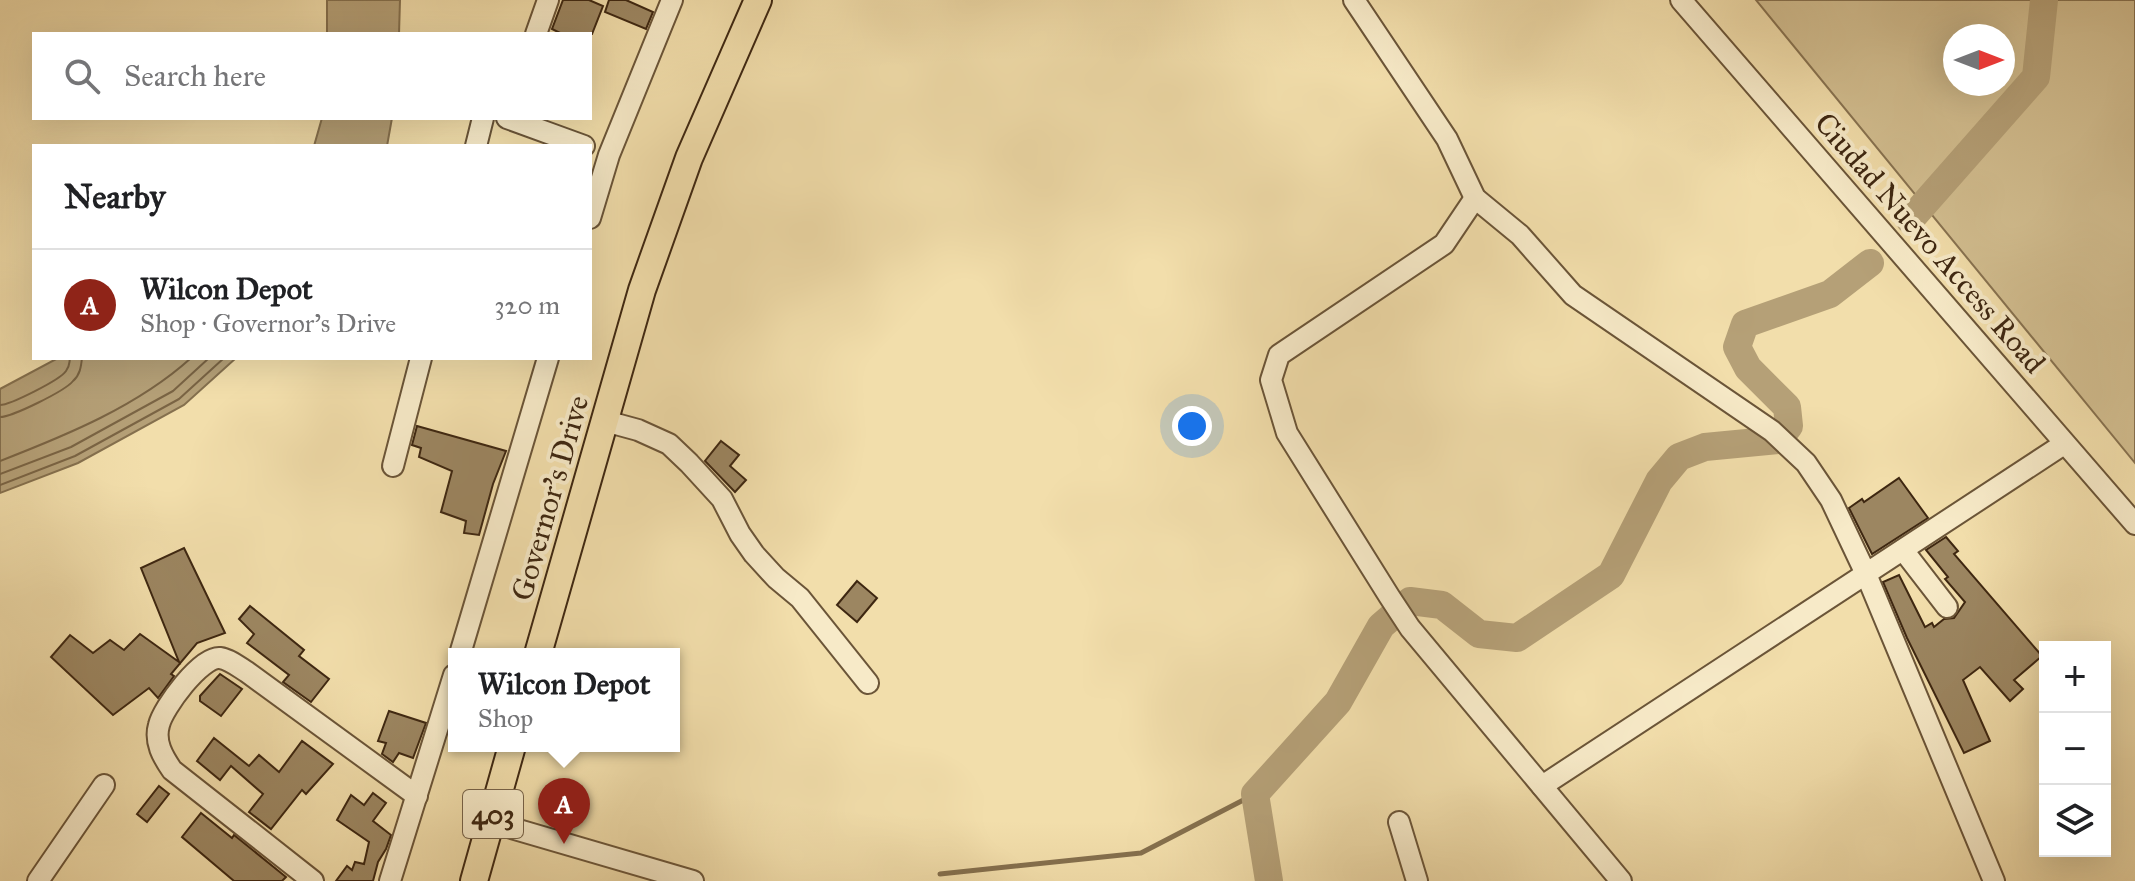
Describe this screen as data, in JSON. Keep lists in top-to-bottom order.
{
  "streets": {
    "main road": ["Governor's Drive", "403"],
    "street": ["Ciudad Nuevo Access Road"]
  },
  "north": "right",
  "page": {
    "search": "Search here",
    "heading": "Nearby",
    "list": [
      {
        "mark": "A",
        "name": "Wilcon Depot",
        "note": "Shop · Governor's Drive",
        "value": "320 m"
      }
    ],
    "map_buttons": ["+", "−"],
    "popup": ["Wilcon Depot", "Shop"],
    "pins": "A"
  }
}
